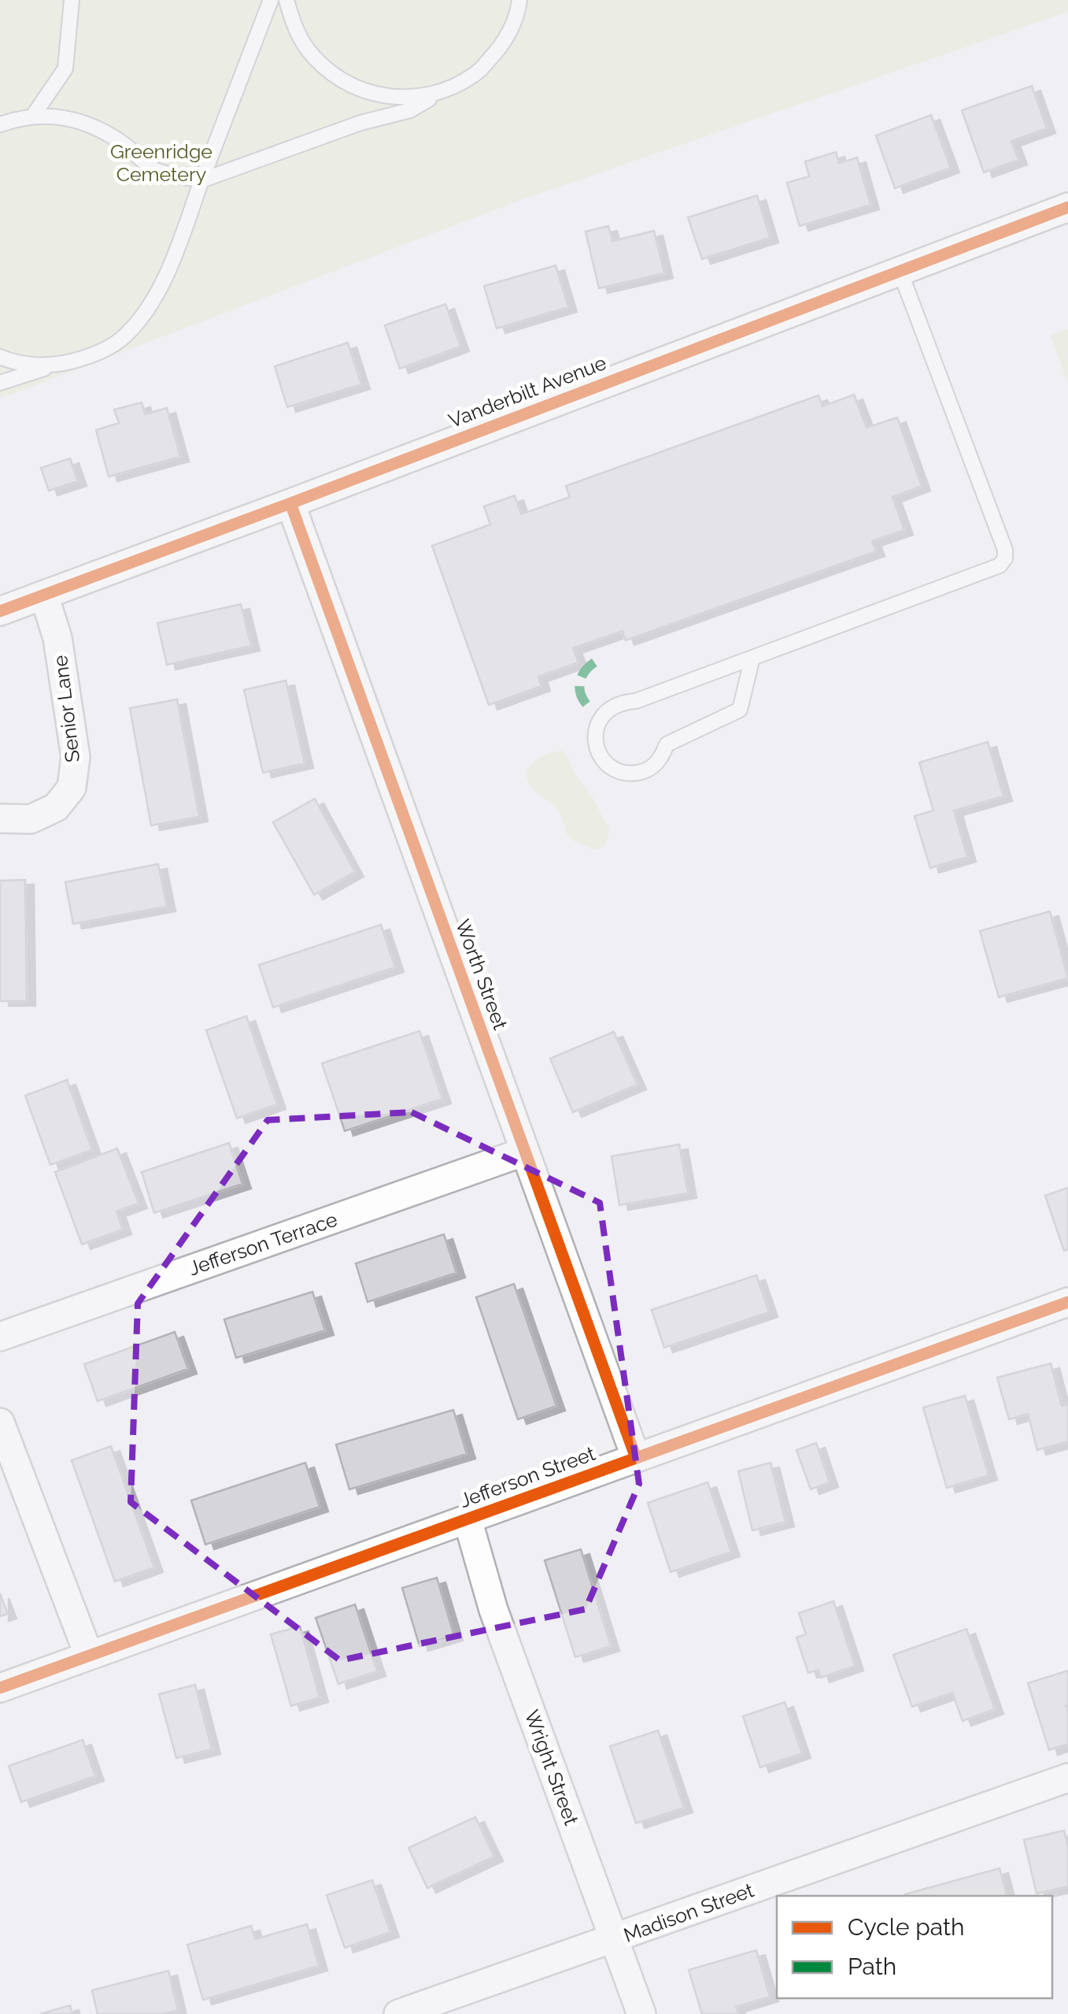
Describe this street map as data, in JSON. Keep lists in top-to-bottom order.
{
  "streets": {
    "street": [
      "Vanderbilt Avenue",
      "Senior Lane",
      "Worth Street",
      "Jefferson Terrace",
      "Jefferson Street",
      "Wright Street",
      "Madison Street"
    ]
  },
  "crossings": [
    ["Vanderbilt Avenue", "Senior Lane"],
    ["Vanderbilt Avenue", "Worth Street"],
    ["Worth Street", "Jefferson Terrace"],
    ["Worth Street", "Jefferson Street"],
    ["Jefferson Street", "Wright Street"],
    ["Wright Street", "Madison Street"]
  ],
  "parks": ["Greenridge Cemetery"],
  "legend": ["Cycle path", "Path"]
}
